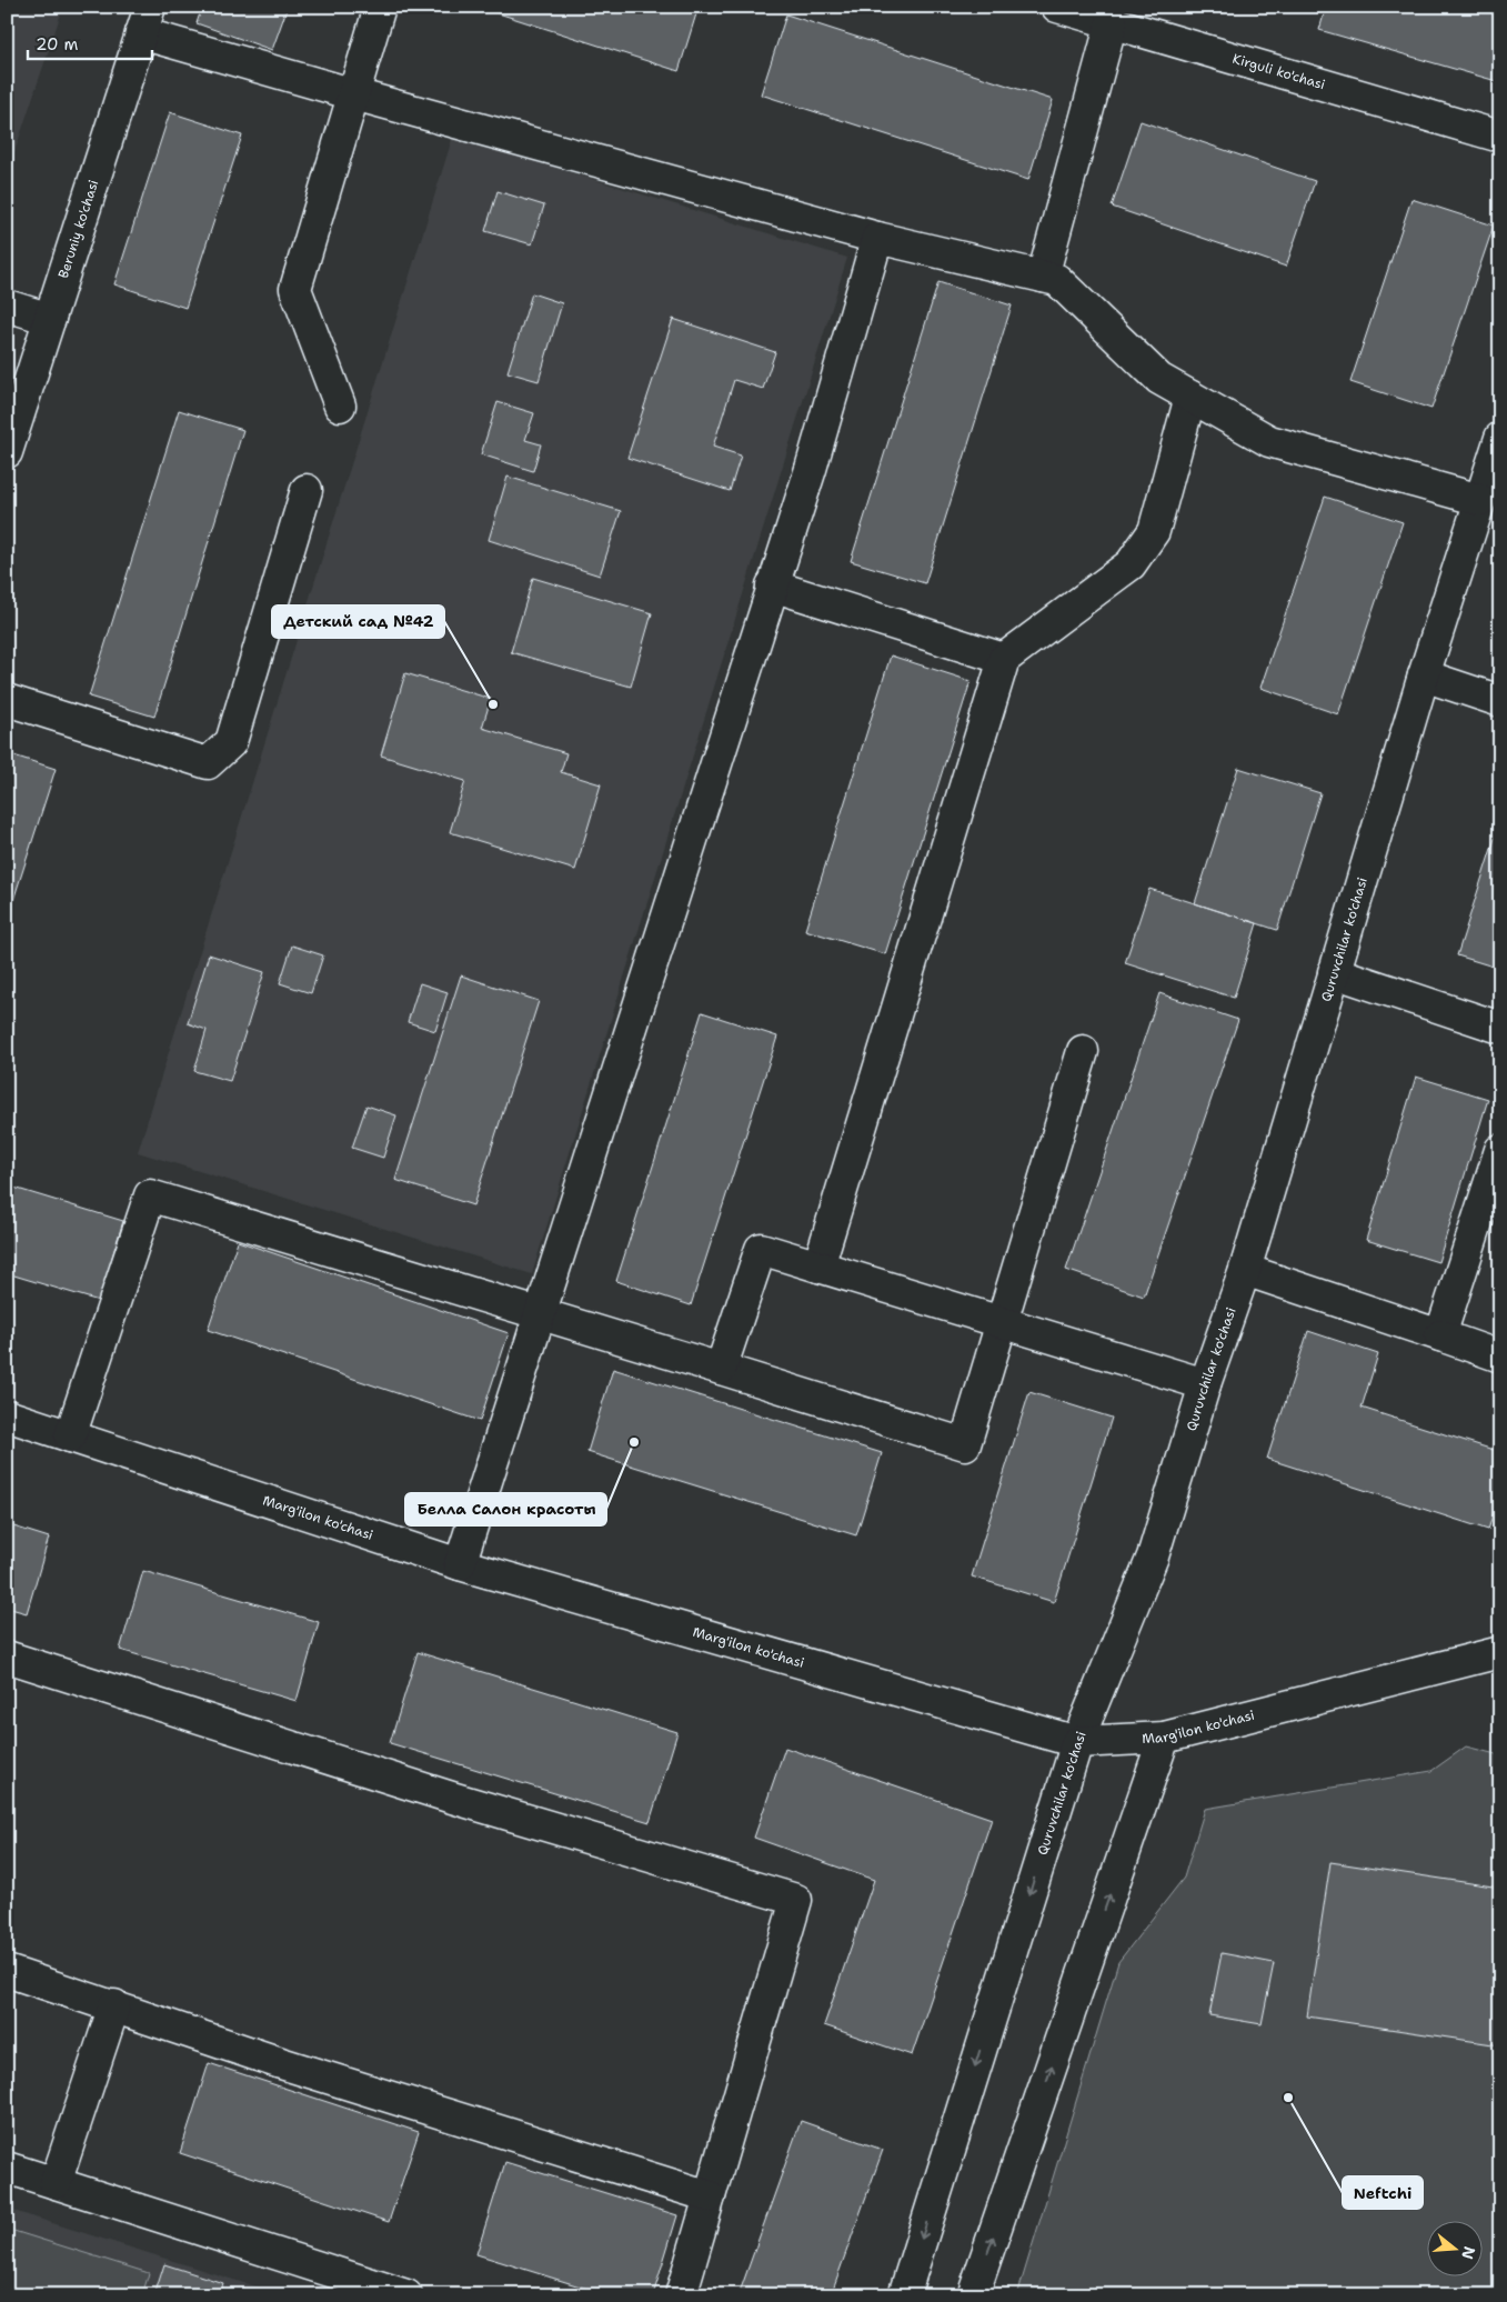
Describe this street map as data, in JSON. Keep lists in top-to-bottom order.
{
  "streets": {
    "street": [
      "Kirguli ko'chasi",
      "Beruniy ko'chasi",
      "Quruvchilar ko'chasi",
      "Marg'ilon ko'chasi"
    ]
  },
  "crossings": [
    ["Quruvchilar ko'chasi", "Marg'ilon ko'chasi"]
  ],
  "places": ["Детский сад №42", "Белла Салон красоты", "Neftchi"],
  "scale_bar": "20 m",
  "north": "right"
}
